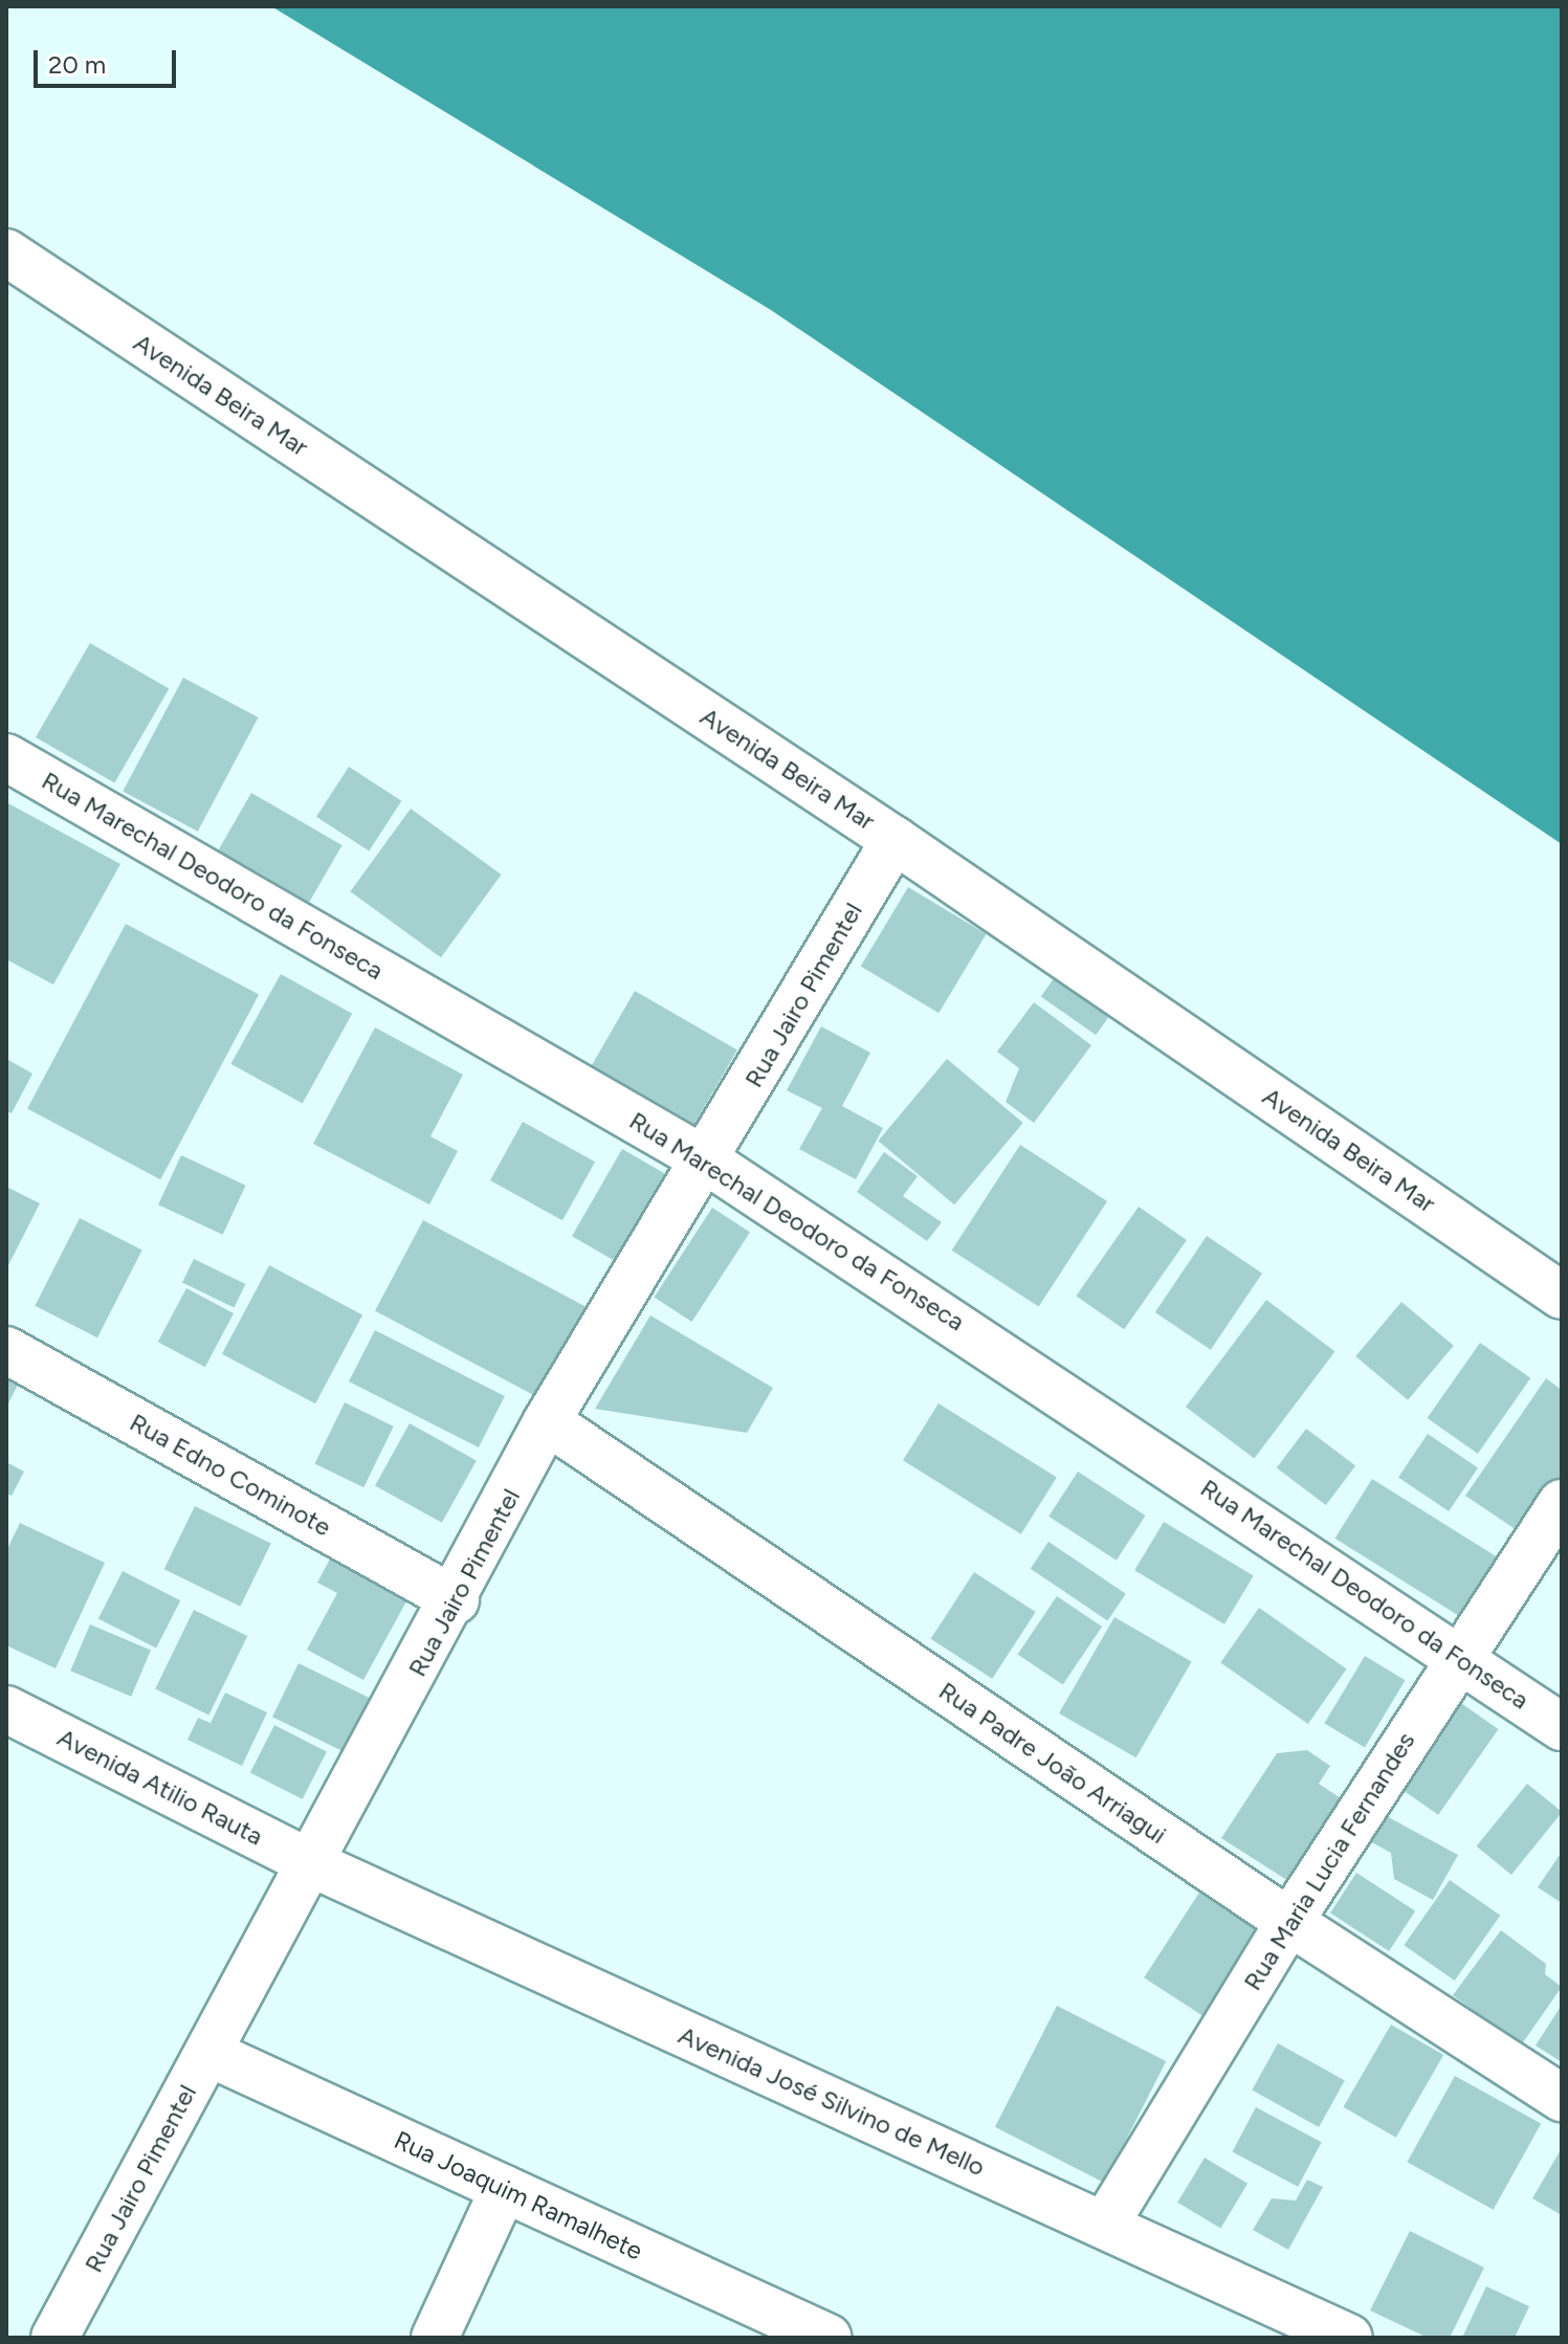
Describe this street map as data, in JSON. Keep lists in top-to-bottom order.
{
  "streets": {
    "street": [
      "Avenida Beira Mar",
      "Rua Marechal Deodoro da Fonseca",
      "Rua Jairo Pimentel",
      "Rua Edno Cominote",
      "Rua Padre João Arriagui",
      "Avenida Atilio Rauta",
      "Rua Maria Lucia Fernandes",
      "Avenida José Silvino de Mello",
      "Rua Joaquim Ramalhete"
    ]
  },
  "crossings": [
    ["Avenida Beira Mar", "Rua Jairo Pimentel"],
    ["Rua Marechal Deodoro da Fonseca", "Rua Jairo Pimentel"],
    ["Rua Marechal Deodoro da Fonseca", "Rua Maria Lucia Fernandes"],
    ["Rua Jairo Pimentel", "Rua Edno Cominote"],
    ["Rua Jairo Pimentel", "Rua Padre João Arriagui"],
    ["Rua Jairo Pimentel", "Avenida Atilio Rauta"],
    ["Rua Jairo Pimentel", "Avenida José Silvino de Mello"],
    ["Rua Jairo Pimentel", "Rua Joaquim Ramalhete"],
    ["Rua Padre João Arriagui", "Rua Maria Lucia Fernandes"],
    ["Avenida Atilio Rauta", "Avenida José Silvino de Mello"],
    ["Rua Maria Lucia Fernandes", "Avenida José Silvino de Mello"]
  ],
  "scale_bar": "20 m"
}
